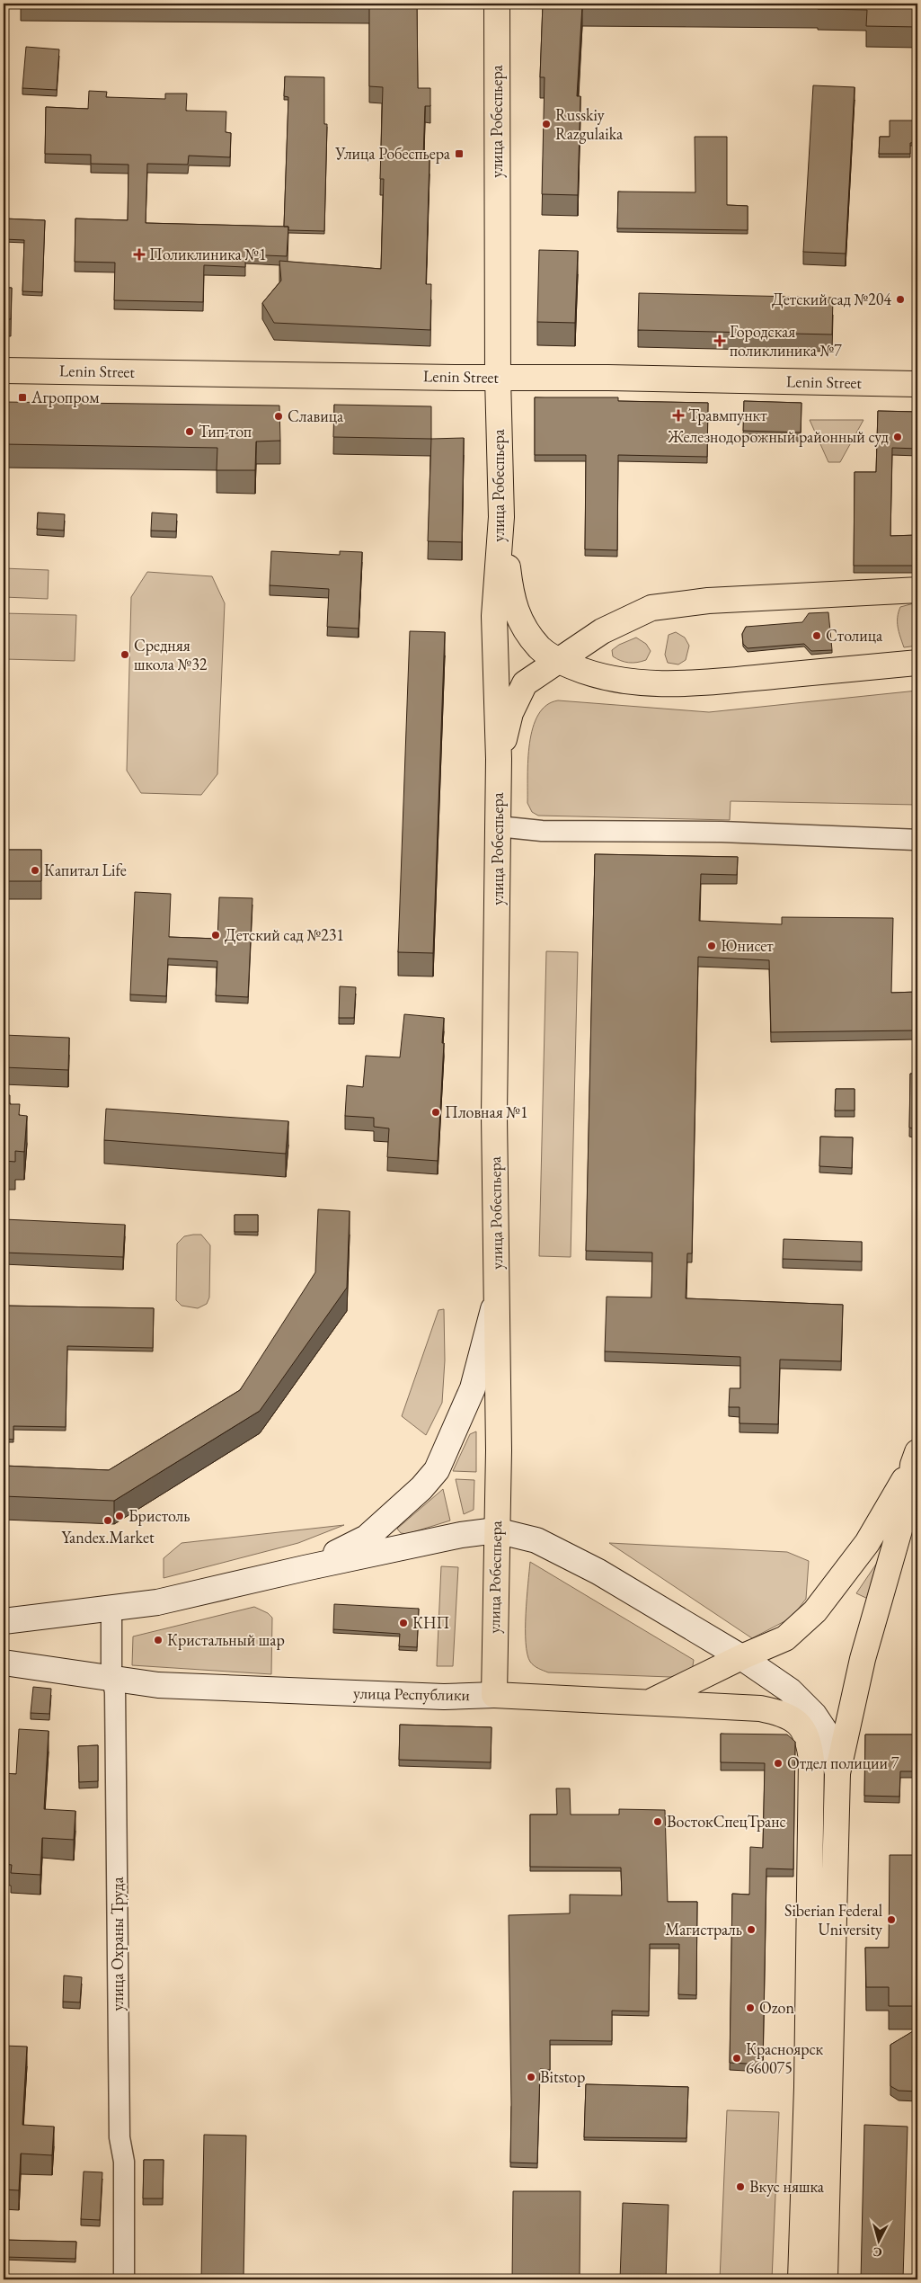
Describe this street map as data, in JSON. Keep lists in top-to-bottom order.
{
  "streets": {
    "main road": ["улица Робеспьера", "Lenin Street", "улица Республики"],
    "street": ["улица Охраны Труда"]
  },
  "crossings": [
    ["улица Робеспьера", "Lenin Street"],
    ["улица Робеспьера", "улица Республики"],
    ["улица Республики", "улица Охраны Труда"]
  ],
  "places": {
    "other": [
      "Russkiy Razgulaika",
      "Детский сад №204",
      "Славица",
      "Тип-топ",
      "Железнодорожный районный суд",
      "Столица",
      "Средняя школа №32",
      "Капитал Life",
      "Детский сад №231",
      "Юнисет",
      "Пловная №1",
      "Бристоль",
      "Yandex.Market",
      "КНП",
      "Кристальный шар",
      "Отдел полиции 7",
      "ВостокСпецТранс",
      "Siberian Federal University",
      "Магистраль",
      "Ozon",
      "Красноярск 660075",
      "Bitstop",
      "Вкус няшка"
    ],
    "transit": ["Улица Робеспьера", "Агропром"],
    "health": ["Поликлиника №1", "Городская поликлиника №7", "Травмпункт"]
  },
  "north": "bottom"
}
